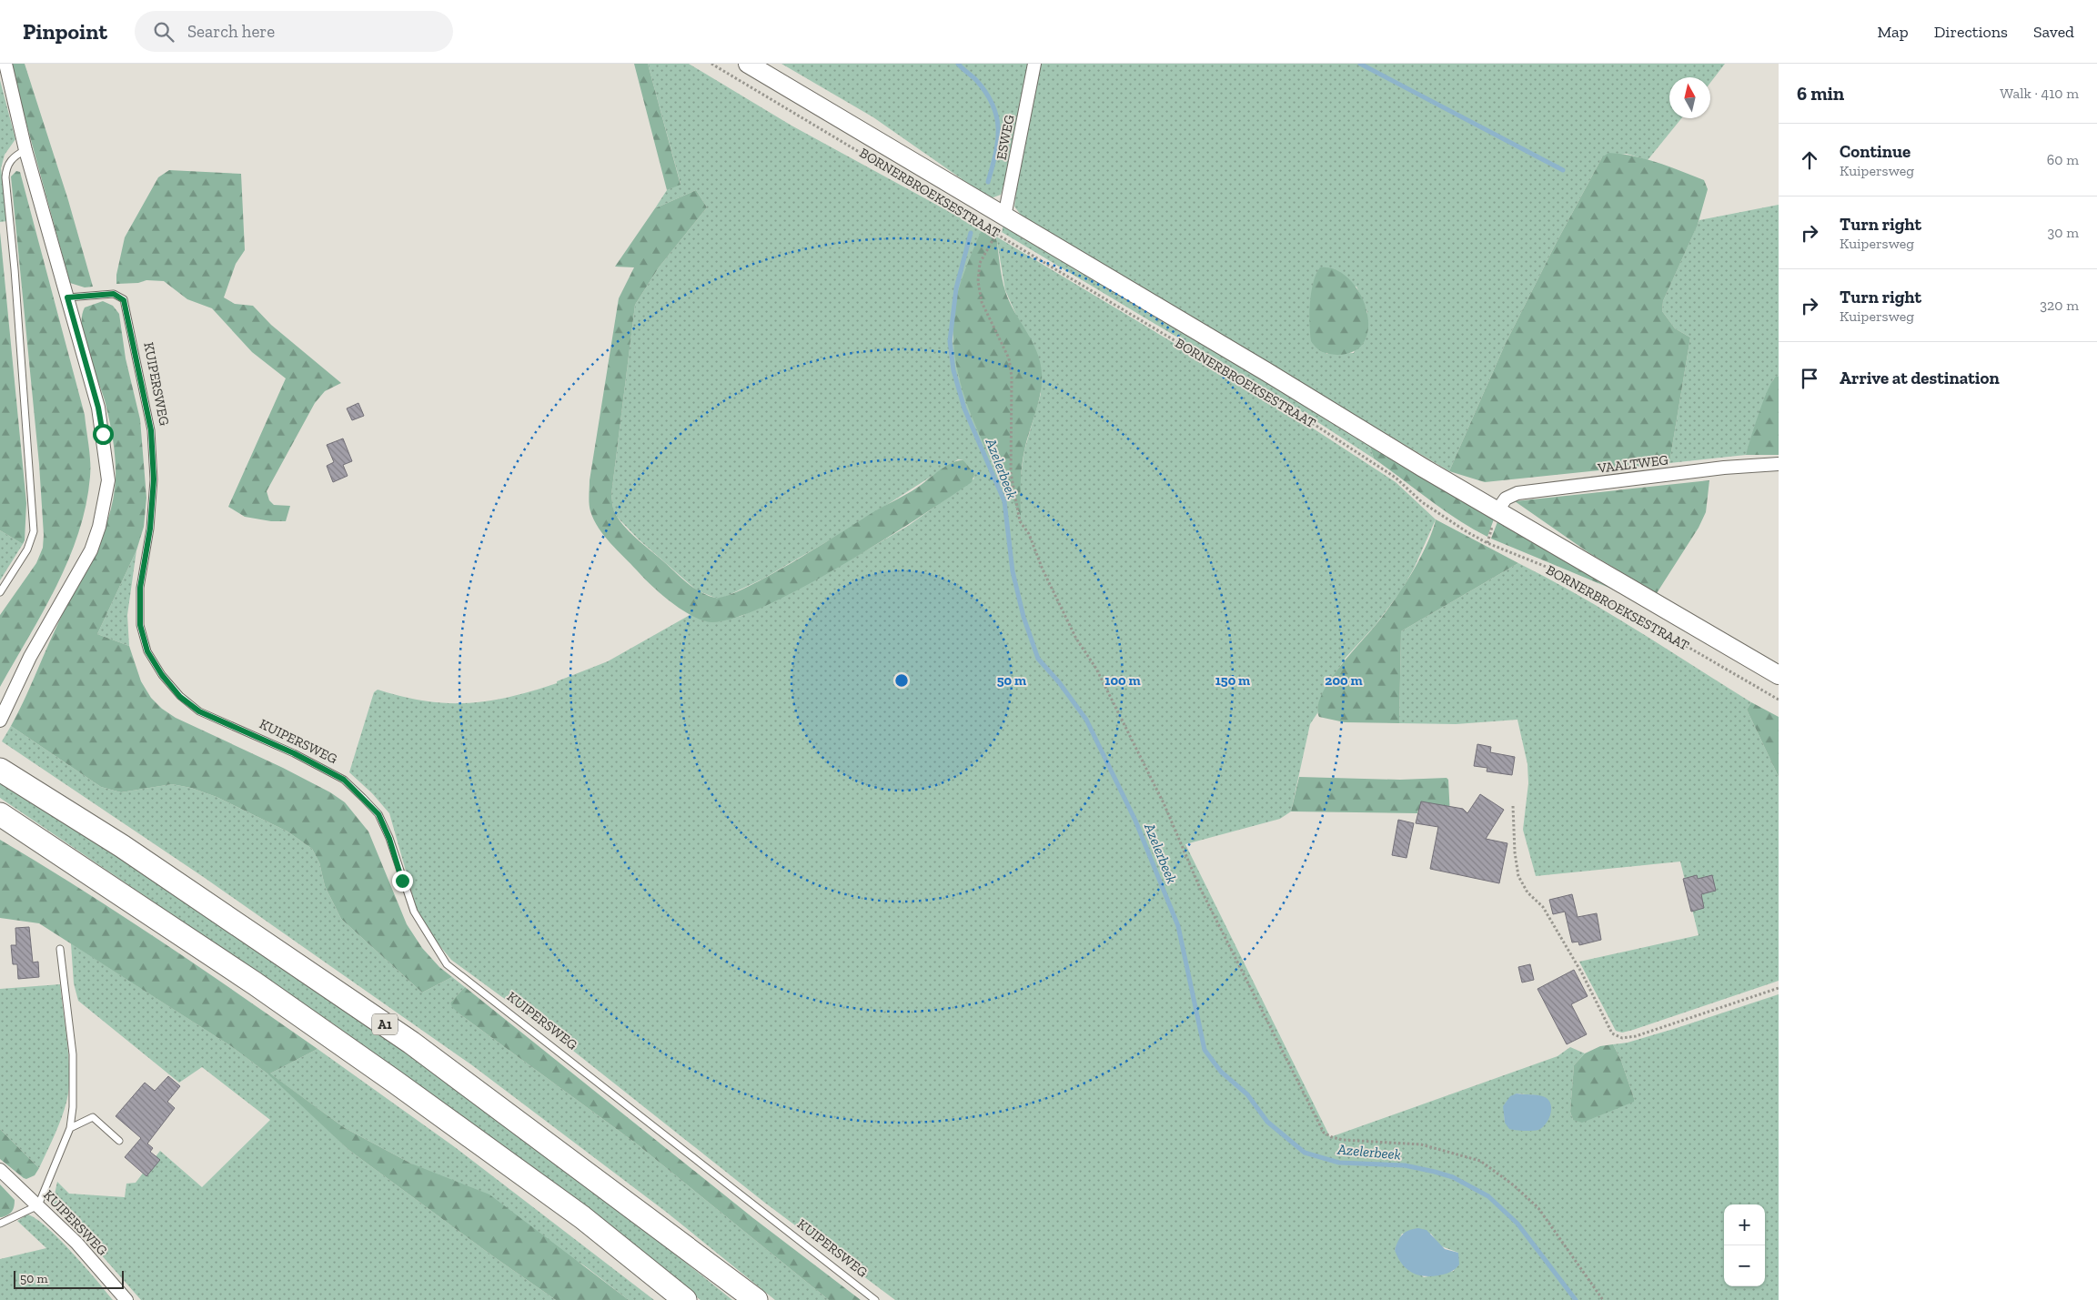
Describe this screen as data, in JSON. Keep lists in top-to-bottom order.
{
  "streets": {
    "highway": ["A1"],
    "main road": ["BORNERBROEKSESTRAAT"],
    "street": ["ESWEG", "KUIPERSWEG", "VAALTWEG"]
  },
  "crossings": [
    ["ESWEG", "BORNERBROEKSESTRAAT"],
    ["BORNERBROEKSESTRAAT", "VAALTWEG"]
  ],
  "water": ["Azelerbeek"],
  "scale_bar": "50 m",
  "north": "top",
  "page": {
    "header": "Pinpoint",
    "search": "Search here",
    "nav": ["Map", "Directions", "Saved"],
    "heading": ["6 min", "Walk · 410 m"],
    "list": [
      ["Continue", "Kuipersweg", "60 m"],
      ["Turn right", "Kuipersweg", "30 m"],
      ["Turn right", "Kuipersweg", "320 m"],
      "Arrive at destination"
    ],
    "map_buttons": ["+", "−"],
    "scale": "50 m"
  },
  "rings": [
    "50 m",
    "100 m",
    "150 m",
    "200 m"
  ]
}
